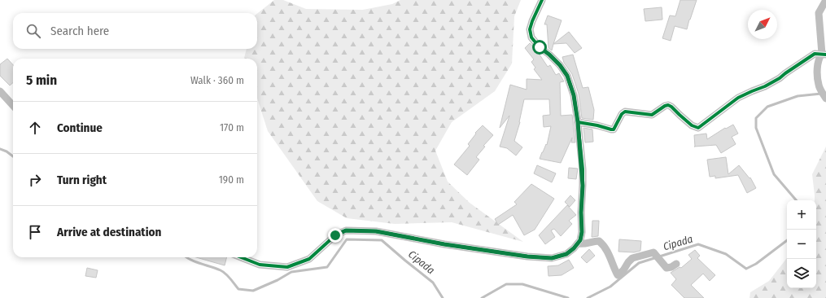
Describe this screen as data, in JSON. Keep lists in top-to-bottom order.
{
  "water": ["Cipada"],
  "north": "top right",
  "page": {
    "search": "Search here",
    "heading": ["5 min", "Walk · 360 m"],
    "list": [
      ["Continue", "170 m"],
      ["Turn right", "190 m"],
      "Arrive at destination"
    ],
    "map_buttons": ["+", "−"]
  }
}
